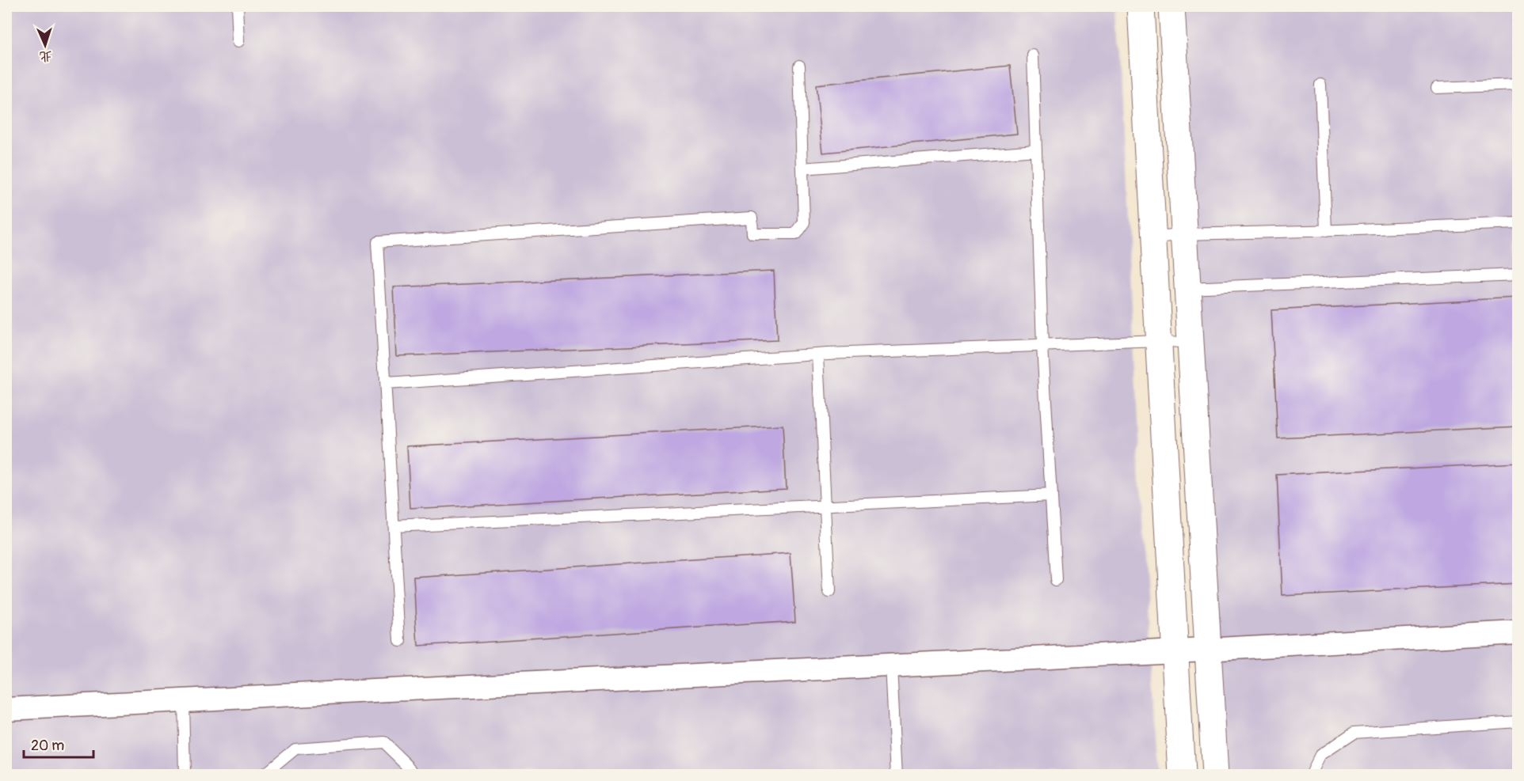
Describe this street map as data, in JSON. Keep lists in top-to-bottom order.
{
  "scale_bar": "20 m",
  "north": "bottom"
}
